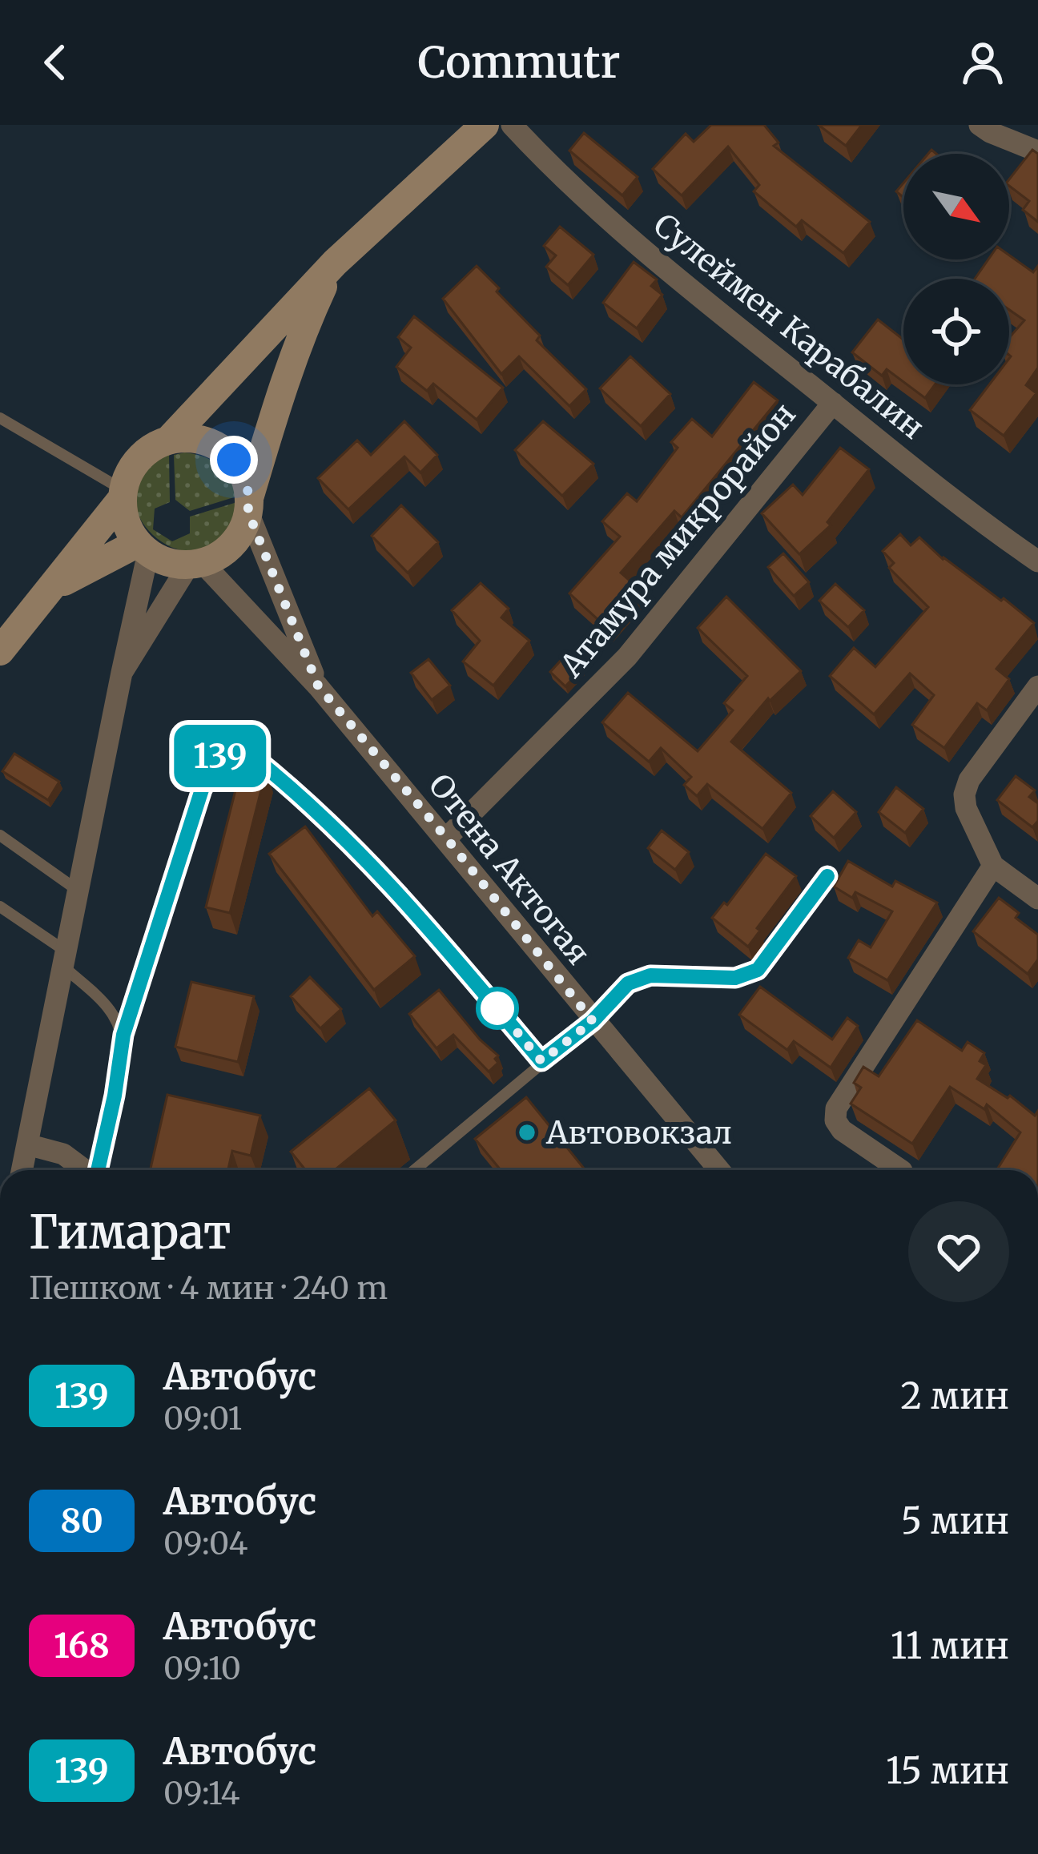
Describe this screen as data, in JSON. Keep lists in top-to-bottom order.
{
  "streets": {
    "street": ["Сулеймен Карабалин", "Атамура микрорайон", "Отена Актогая"]
  },
  "crossings": [
    ["Сулеймен Карабалин", "Атамура микрорайон"],
    ["Атамура микрорайон", "Отена Актогая"]
  ],
  "places": ["Автовокзал"],
  "lines": ["bus line 139"],
  "north": "bottom right",
  "page": {
    "header": "Commutr",
    "on_map": "139",
    "heading": ["Гимарат", "Пешком · 4 мин · 240 m"],
    "list": [
      {
        "mark": "139",
        "name": "Автобус",
        "note": "09:01",
        "value": "2 мин"
      },
      {
        "mark": "80",
        "name": "Автобус",
        "note": "09:04",
        "value": "5 мин"
      },
      {
        "mark": "168",
        "name": "Автобус",
        "note": "09:10",
        "value": "11 мин"
      },
      {
        "mark": "139",
        "name": "Автобус",
        "note": "09:14",
        "value": "15 мин"
      }
    ]
  }
}
